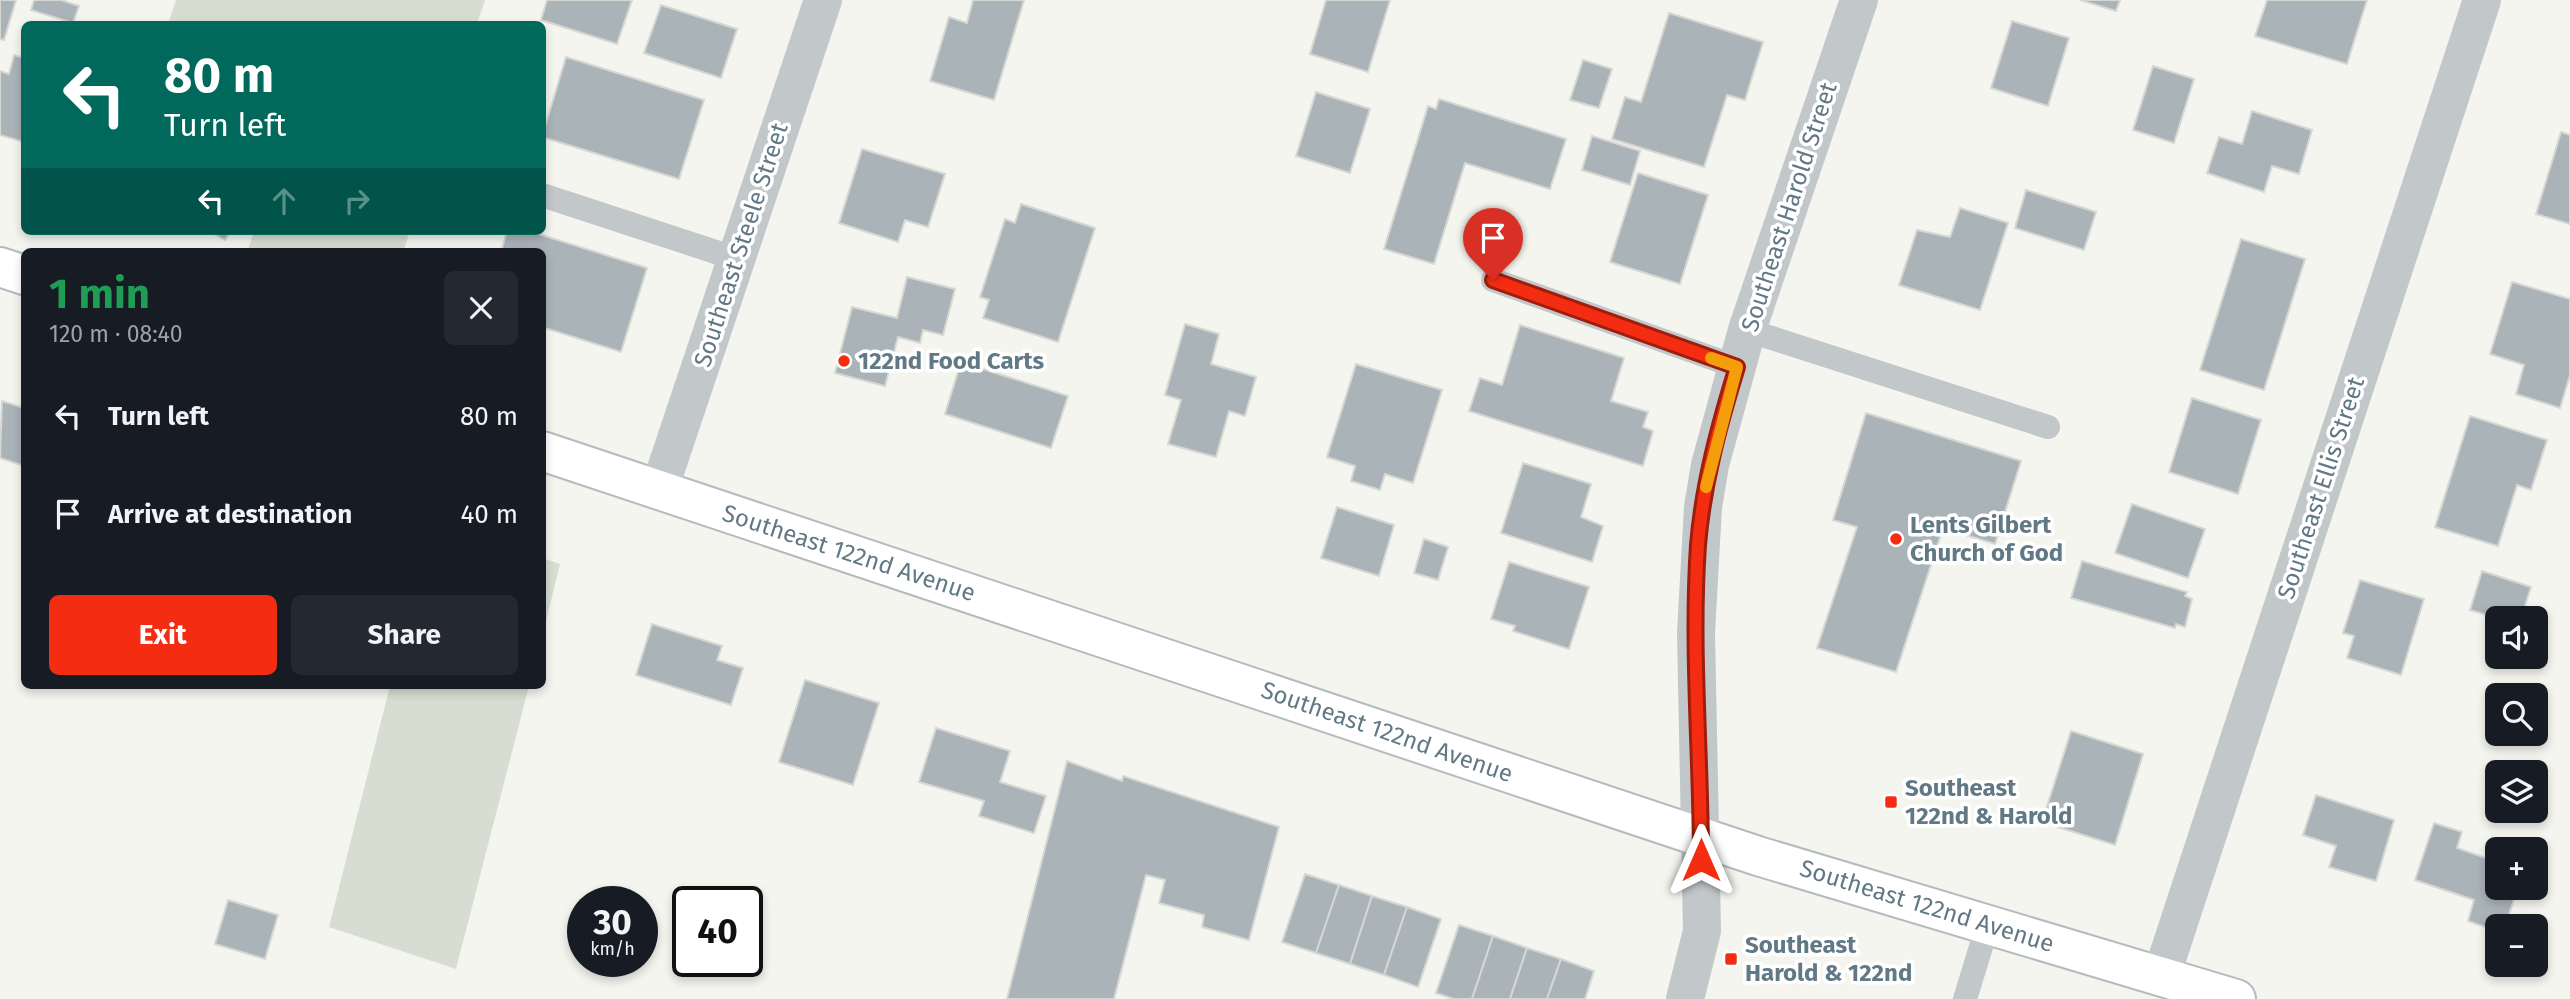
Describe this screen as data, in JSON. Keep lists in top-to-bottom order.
{
  "streets": {
    "main road": ["Southeast 122nd Avenue"],
    "street": ["Southeast Harold Street", "Southeast Steele Street", "Southeast Ellis Street"]
  },
  "crossings": [
    ["Southeast Harold Street", "Southeast 122nd Avenue"],
    ["Southeast Steele Street", "Southeast 122nd Avenue"],
    ["Southeast Ellis Street", "Southeast 122nd Avenue"]
  ],
  "places": {
    "other": ["122nd Food Carts", "Lents Gilbert Church of God"],
    "transit": ["Southeast 122nd & Harold", "Southeast Harold & 122nd"]
  },
  "page": {
    "turn": ["80 m", "Turn left"],
    "heading": ["1 min", "120 m · 08:40"],
    "list": [
      {
        "name": "Turn left",
        "value": "80 m"
      },
      {
        "name": "Arrive at destination",
        "value": "40 m"
      }
    ],
    "buttons": ["Exit", "Share"],
    "map_buttons": ["+", "−"],
    "speed": "30 km/h",
    "limit": "40"
  }
}
